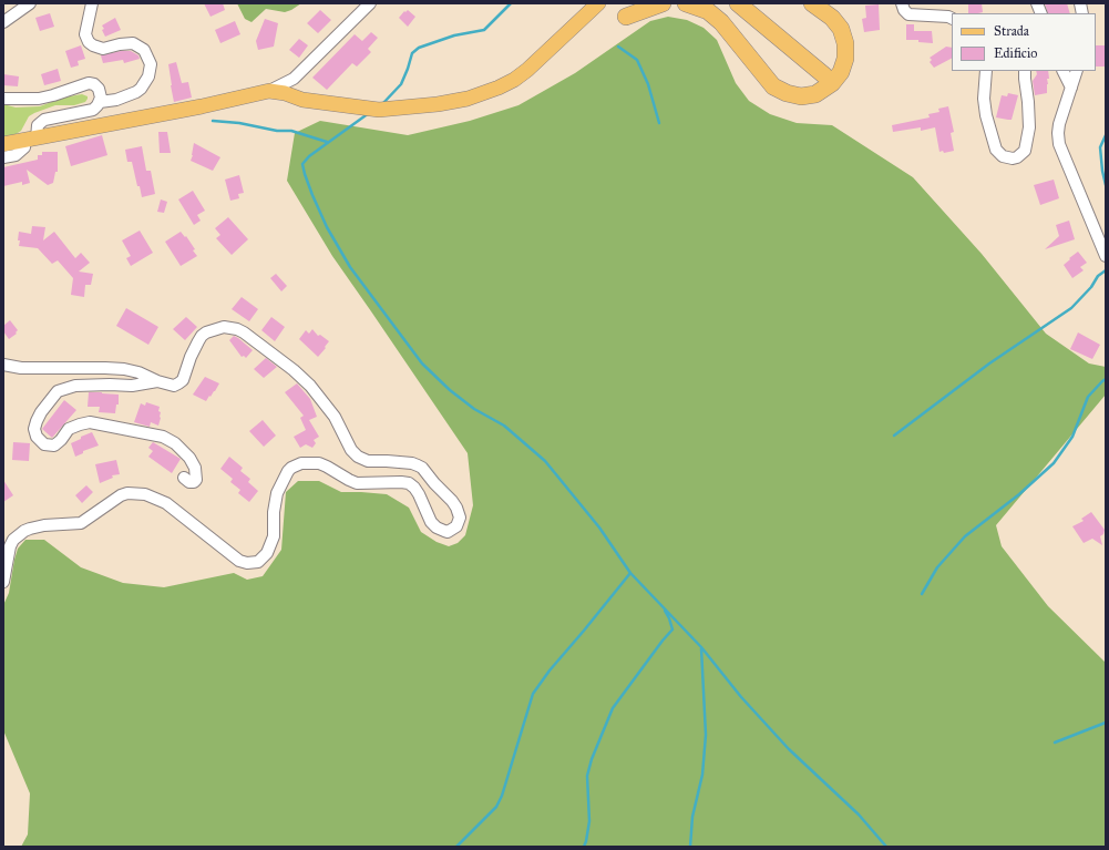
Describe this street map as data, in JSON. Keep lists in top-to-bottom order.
{
  "legend": ["Strada", "Edificio"]
}
